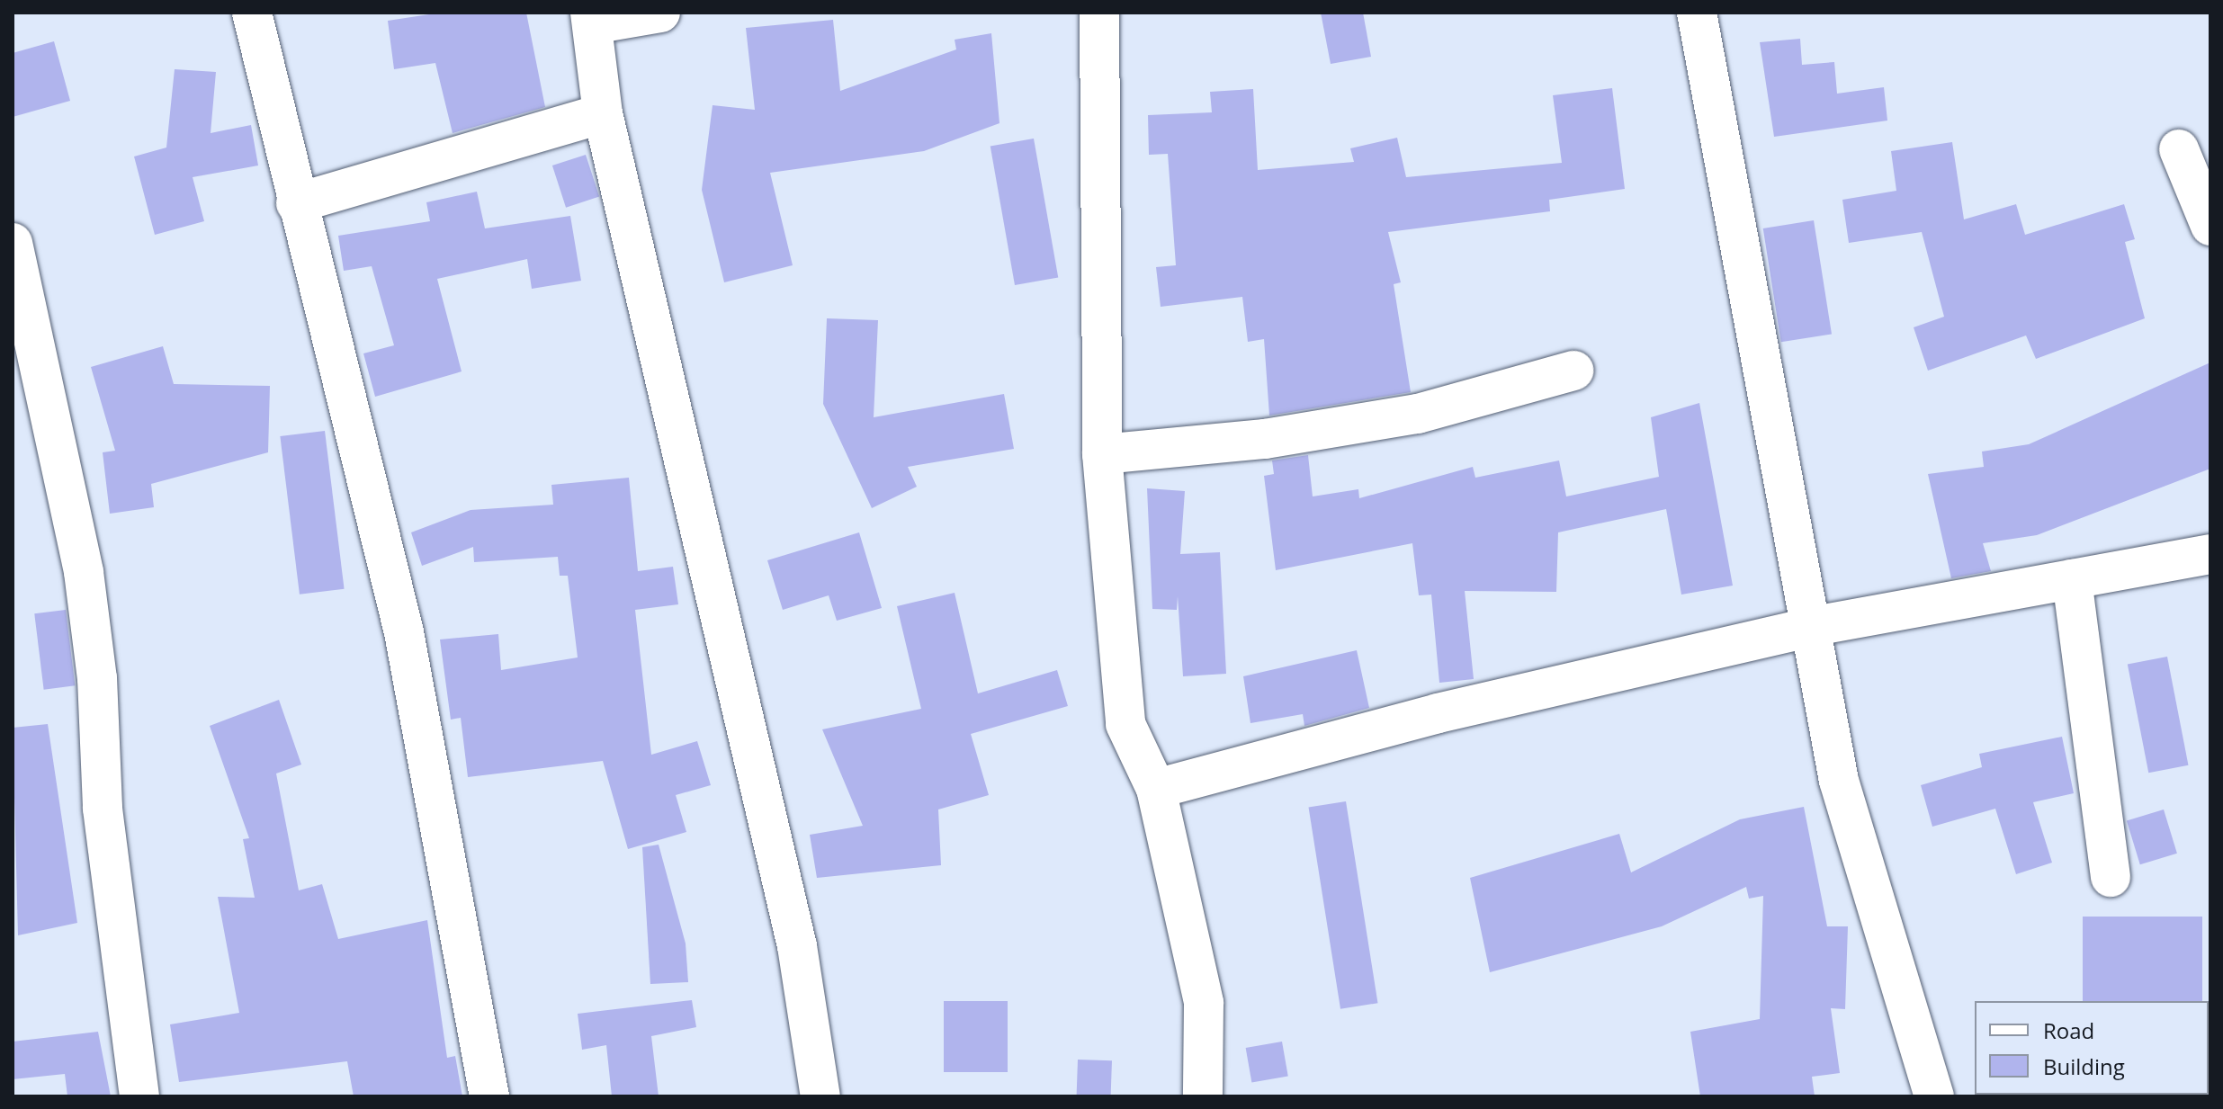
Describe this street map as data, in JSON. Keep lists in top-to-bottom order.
{
  "legend": ["Road", "Building"]
}
